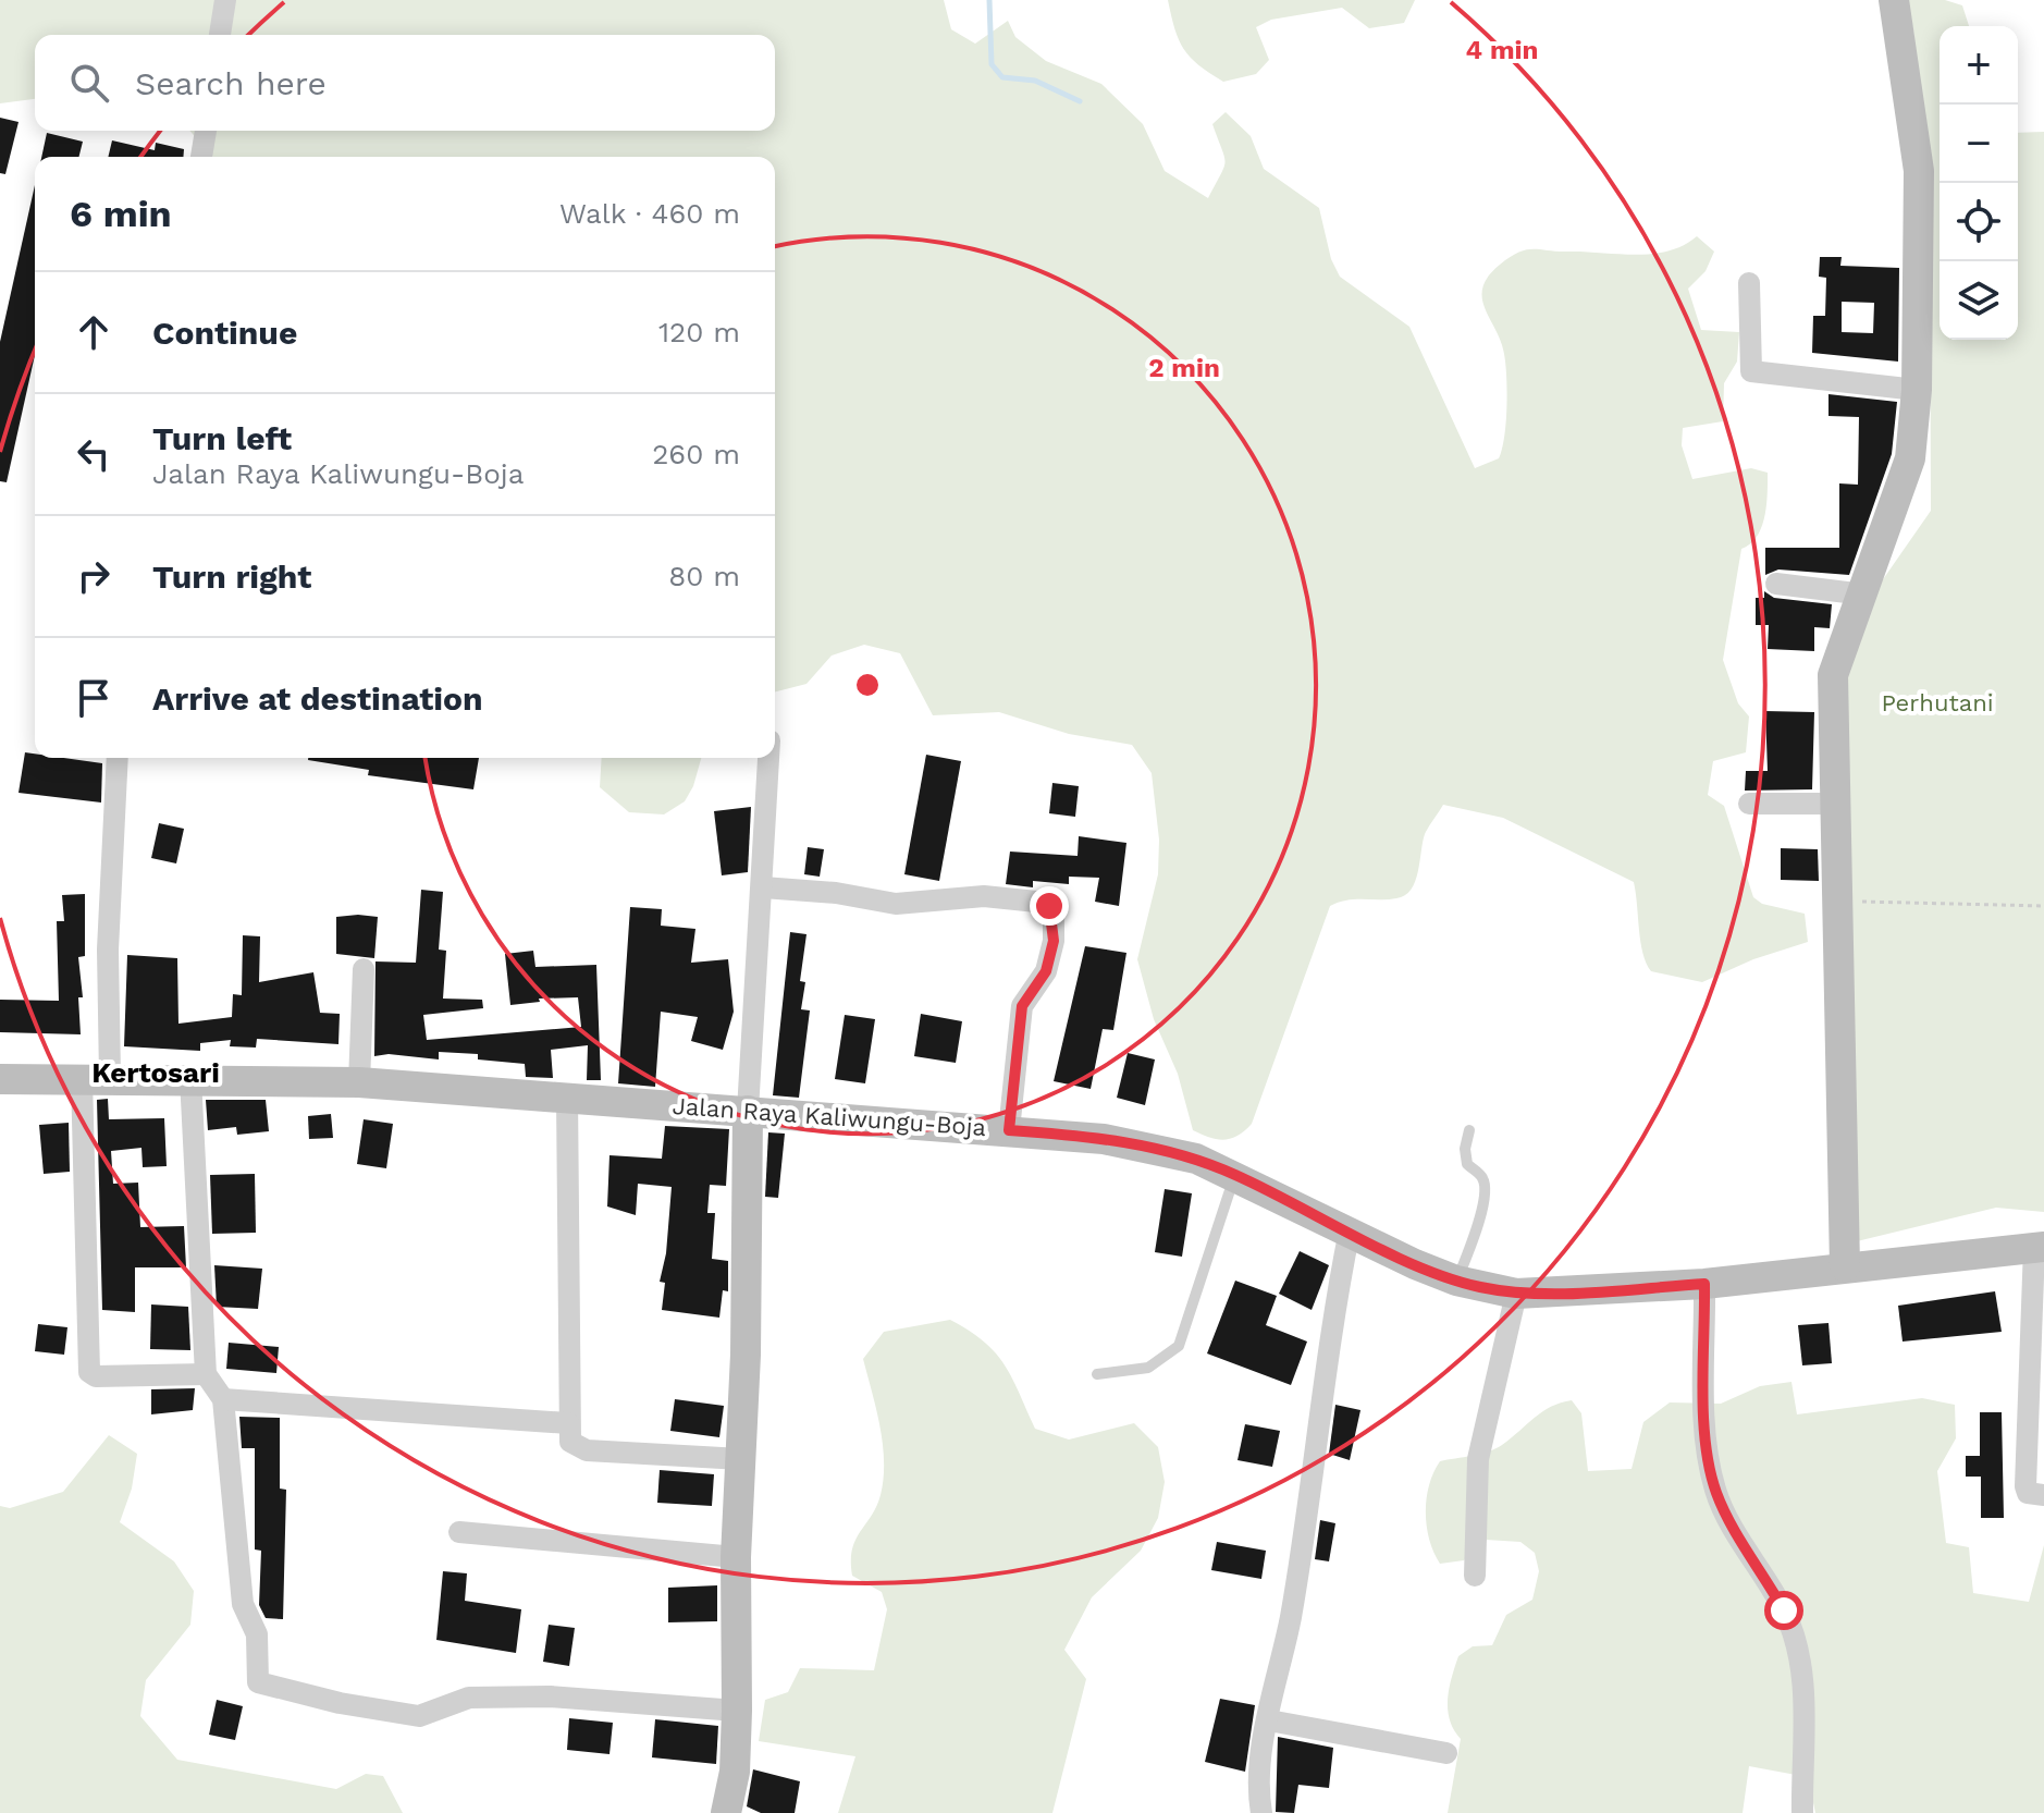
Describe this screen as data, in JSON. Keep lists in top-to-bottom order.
{
  "streets": {
    "main road": ["Jalan Raya Kaliwungu-Boja"]
  },
  "districts": ["Kertosari"],
  "parks": ["Perhutani"],
  "page": {
    "map_buttons": ["+", "−"],
    "search": "Search here",
    "heading": ["6 min", "Walk · 460 m"],
    "list": [
      ["Continue", "120 m"],
      ["Turn left", "Jalan Raya Kaliwungu-Boja", "260 m"],
      ["Turn right", "80 m"],
      "Arrive at destination"
    ]
  },
  "rings": ["4 min", "2 min"]
}
